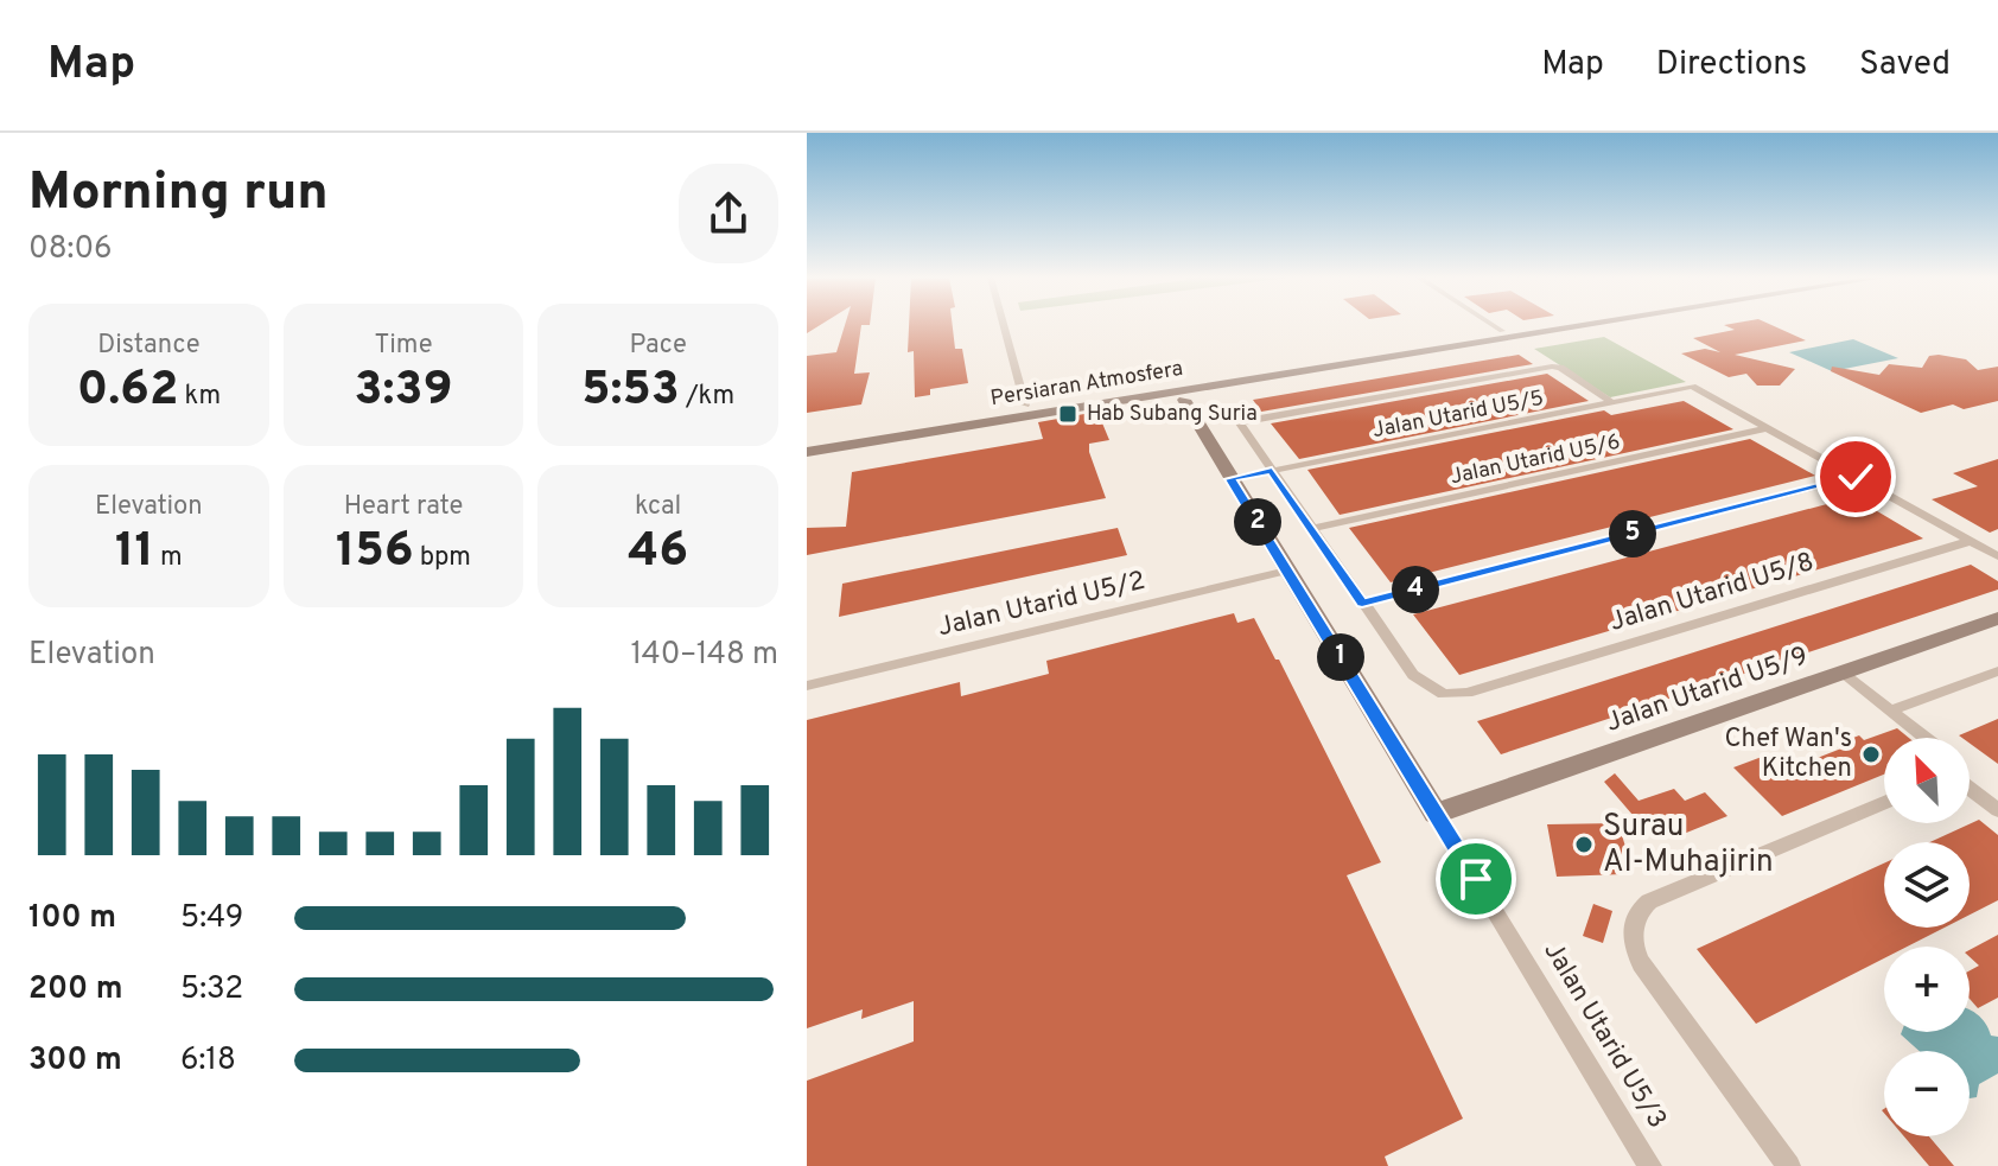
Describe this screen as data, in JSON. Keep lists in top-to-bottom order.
{
  "streets": {
    "street": [
      "Persiaran Atmosfera",
      "Jalan Utarid U5/5",
      "Jalan Utarid U5/6",
      "Jalan Utarid U5/8",
      "Jalan Utarid U5/2",
      "Jalan Utarid U5/9",
      "Jalan Utarid U5/3"
    ]
  },
  "crossings": [
    ["Jalan Utarid U5/5", "Jalan Utarid U5/6"],
    ["Jalan Utarid U5/5", "Jalan Utarid U5/3"],
    ["Jalan Utarid U5/2", "Jalan Utarid U5/3"],
    ["Jalan Utarid U5/9", "Jalan Utarid U5/3"]
  ],
  "places": {
    "transit": ["Hab Subang Suria"],
    "other": ["Chef Wan's Kitchen", "Surau Al-Muhajirin"]
  },
  "north": "top left",
  "page": {
    "header": "Map",
    "nav": ["Map", "Directions", "Saved"],
    "heading": ["Morning run", "08:06"],
    "stats": [
      ["Distance", "0.62 km"],
      ["Time", "3:39"],
      ["Pace", "5:53 /km"],
      ["Elevation", "11 m"],
      ["Heart rate", "156 bpm"],
      ["kcal", "46"]
    ],
    "pins": [
      "2",
      "5",
      "4",
      "1"
    ],
    "chart": ["Elevation", "140–148 m"],
    "map_buttons": ["+", "−"],
    "list": [
      {
        "name": "100 m",
        "note": "5:49"
      },
      {
        "name": "200 m",
        "note": "5:32"
      },
      {
        "name": "300 m",
        "note": "6:18"
      }
    ]
  }
}
